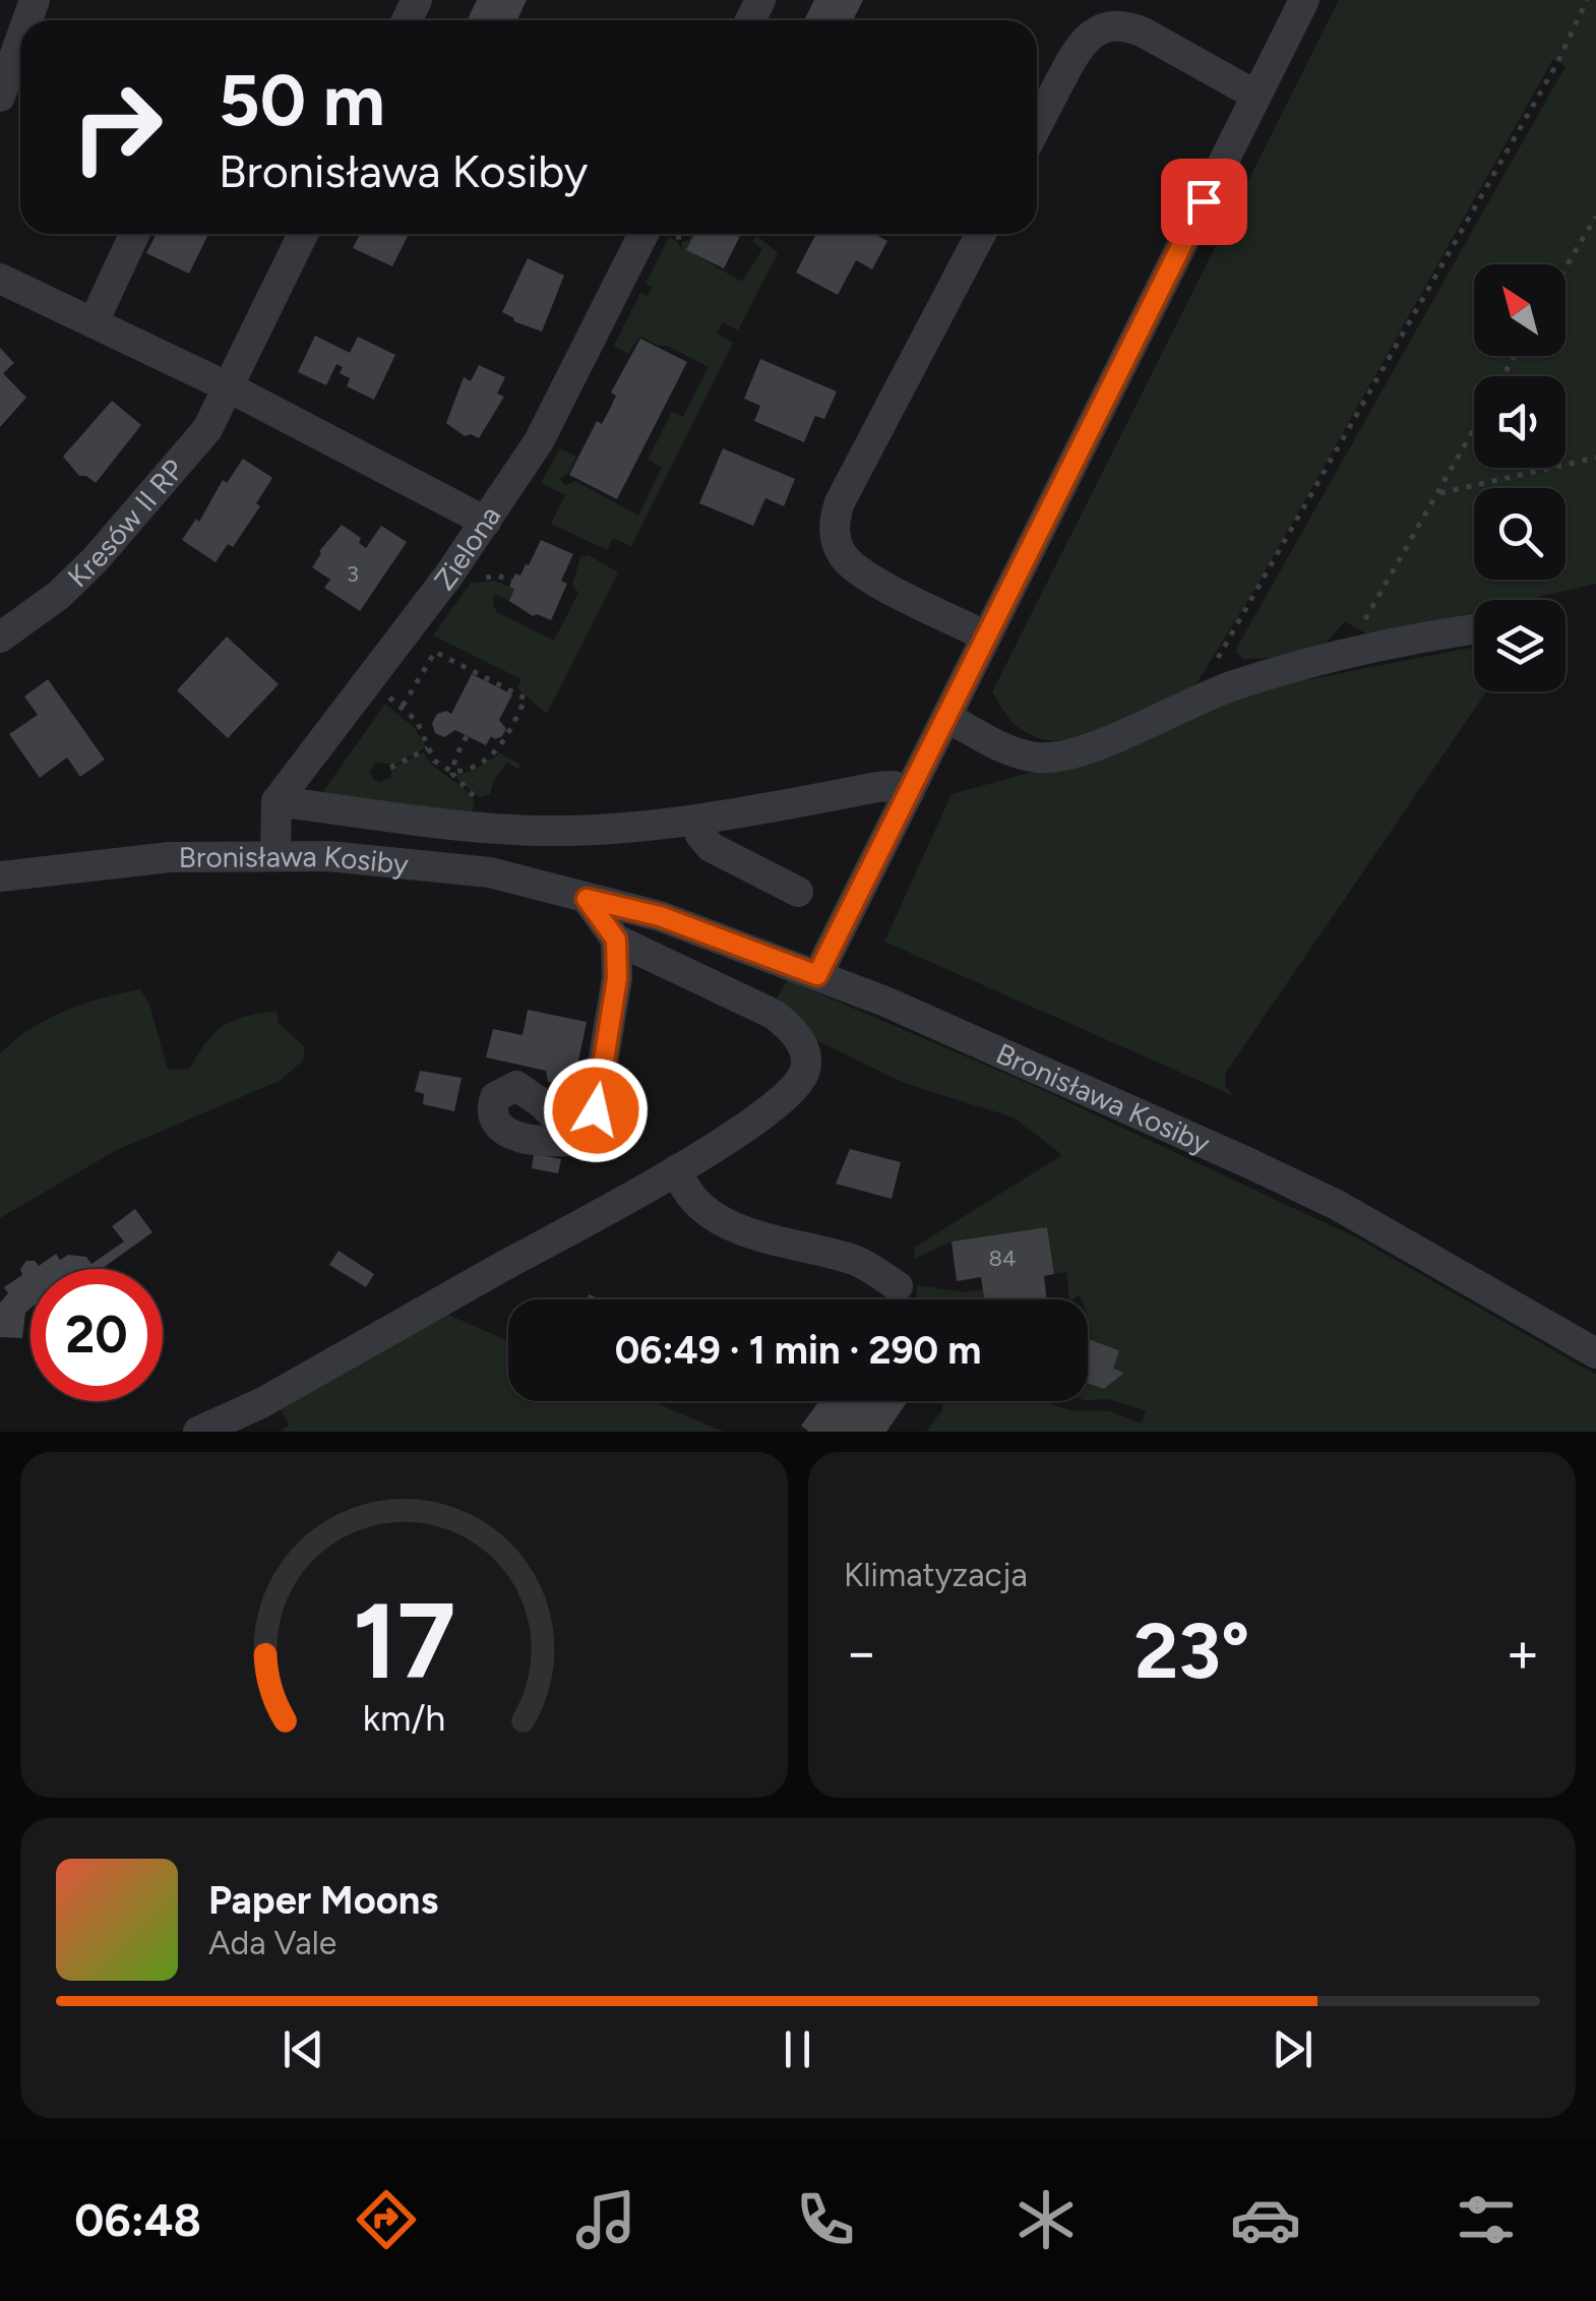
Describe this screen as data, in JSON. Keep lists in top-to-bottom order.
{
  "streets": {
    "street": ["Kresów II RP", "Zielona", "Bronisława Kosiby"]
  },
  "house_numbers": ["3", "84"],
  "north": "top left",
  "page": {
    "turn": ["50 m", "Bronisława Kosiby"],
    "limit": "20",
    "trip": "06:49 · 1 min · 290 m",
    "tile": "Klimatyzacja",
    "heat": ["−", "23°", "+"],
    "song": ["Paper Moons", "Ada Vale"],
    "tabs": "06:48",
    "gauge": ["17", "km/h"]
  }
}
